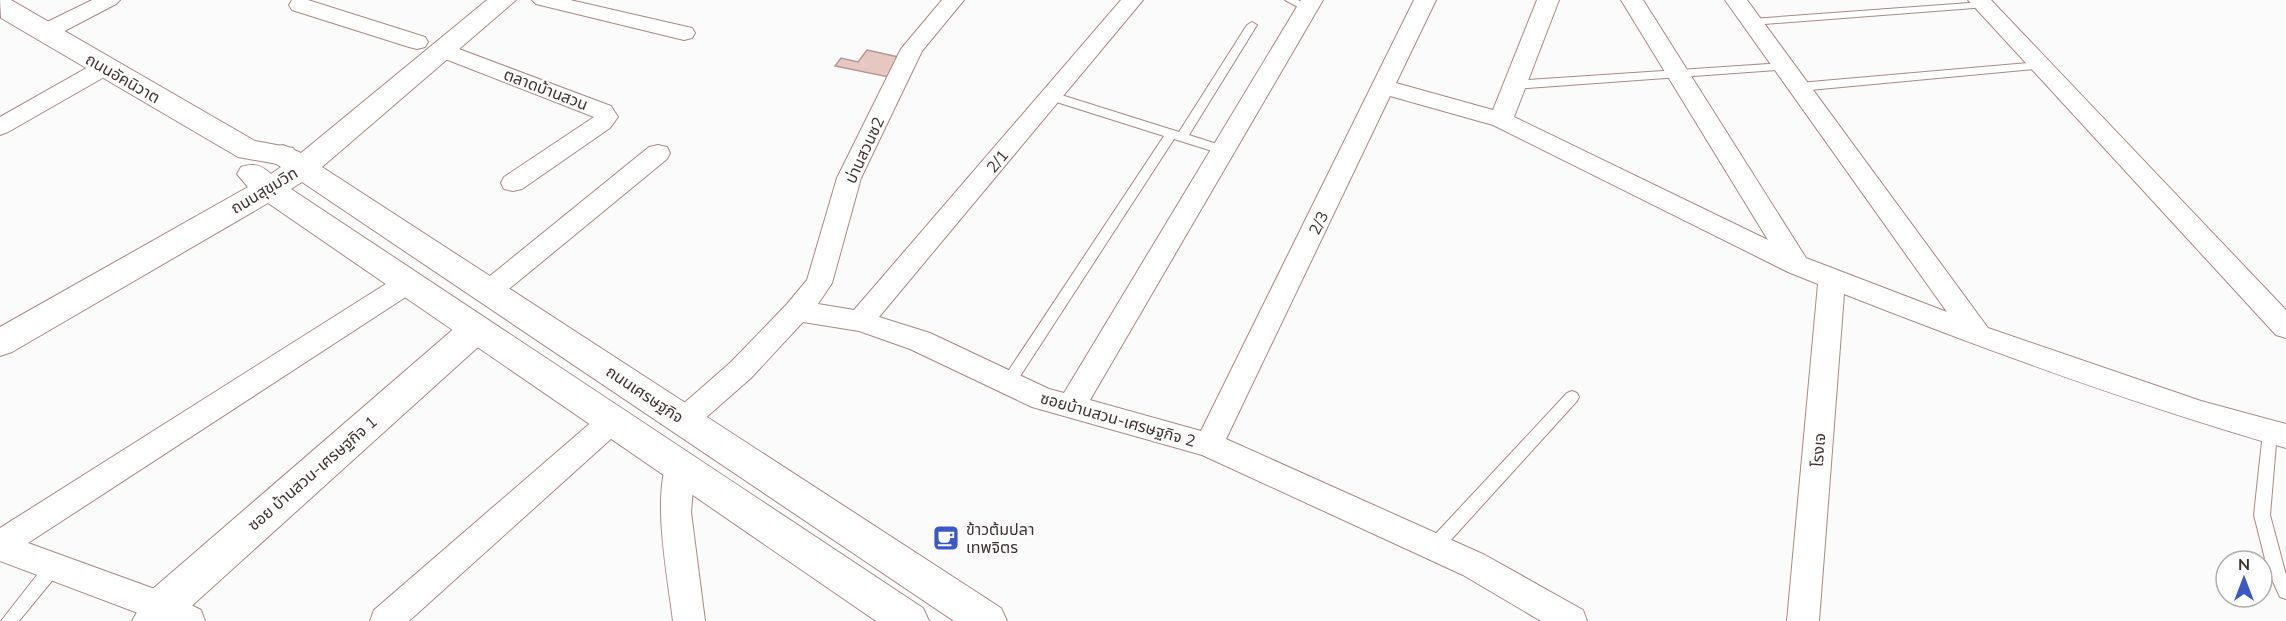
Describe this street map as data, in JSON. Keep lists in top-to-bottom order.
{
  "streets": {
    "main road": [
      "ถนนอัคนิวาต",
      "ถนนสุขุมวิท",
      "ถนนเศรษฐกิจ",
      "ซอย บ้านสวน-เศรษฐกิจ 1"
    ],
    "street": [
      "ตลาดบ้านสวน",
      "บ่านสวนซ2",
      "2/1",
      "2/3",
      "ซอยบ้านสวน-เศรษฐกิจ 2",
      "โรงเจ"
    ]
  },
  "crossings": [
    ["ถนนอัคนิวาต", "ถนนสุขุมวิท"],
    ["ถนนอัคนิวาต", "ถนนเศรษฐกิจ"],
    ["ตลาดบ้านสวน", "ถนนสุขุมวิท"],
    ["บ่านสวนซ2", "ซอยบ้านสวน-เศรษฐกิจ 2"],
    ["2/1", "ซอยบ้านสวน-เศรษฐกิจ 2"],
    ["ถนนสุขุมวิท", "ถนนเศรษฐกิจ"],
    ["2/3", "ซอยบ้านสวน-เศรษฐกิจ 2"]
  ],
  "places": {
    "cafe": ["ข้าวต้มปลา เทพจิตร"]
  },
  "north": "top"
}
